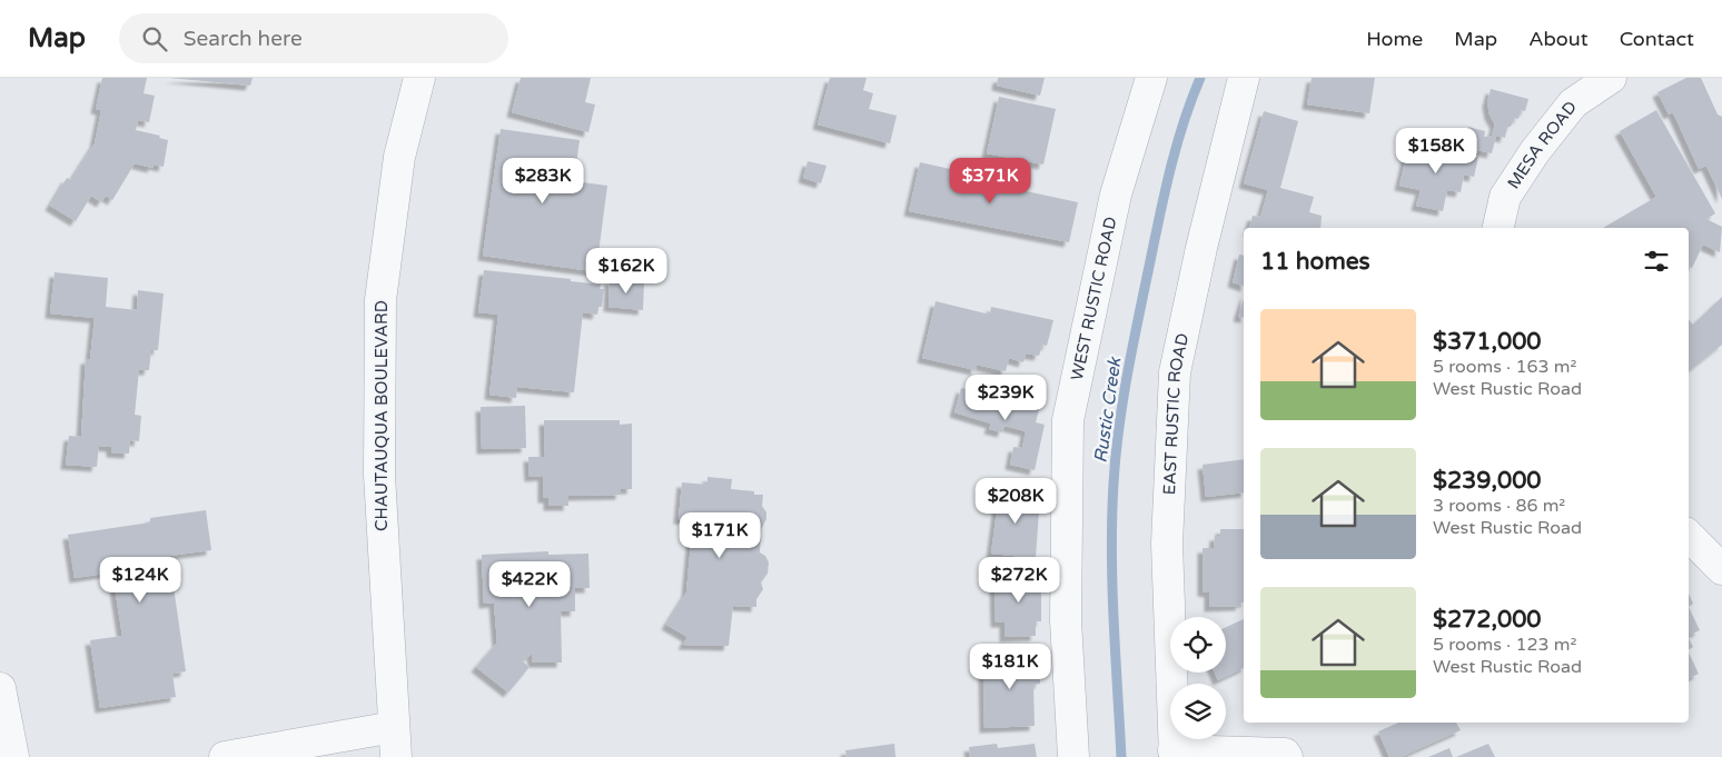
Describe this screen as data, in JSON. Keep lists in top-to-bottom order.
{
  "streets": {
    "street": [
      "MESA ROAD",
      "WEST RUSTIC ROAD",
      "EAST RUSTIC ROAD",
      "CHAUTAUQUA BOULEVARD"
    ]
  },
  "water": ["Rustic Creek"],
  "page": {
    "header": "Map",
    "search": "Search here",
    "nav": [
      "Home",
      "Map",
      "About",
      "Contact"
    ],
    "price": [
      "$158K",
      "$283K",
      "$371K",
      "$162K",
      "$239K",
      "$208K",
      "$171K",
      "$124K",
      "$272K",
      "$422K",
      "$181K"
    ],
    "heading": "11 homes",
    "list": [
      {
        "name": "$371,000",
        "note": "5 rooms · 163 m² · West Rustic Road"
      },
      {
        "name": "$239,000",
        "note": "3 rooms · 86 m² · West Rustic Road"
      },
      {
        "name": "$272,000",
        "note": "5 rooms · 123 m² · West Rustic Road"
      }
    ]
  }
}
